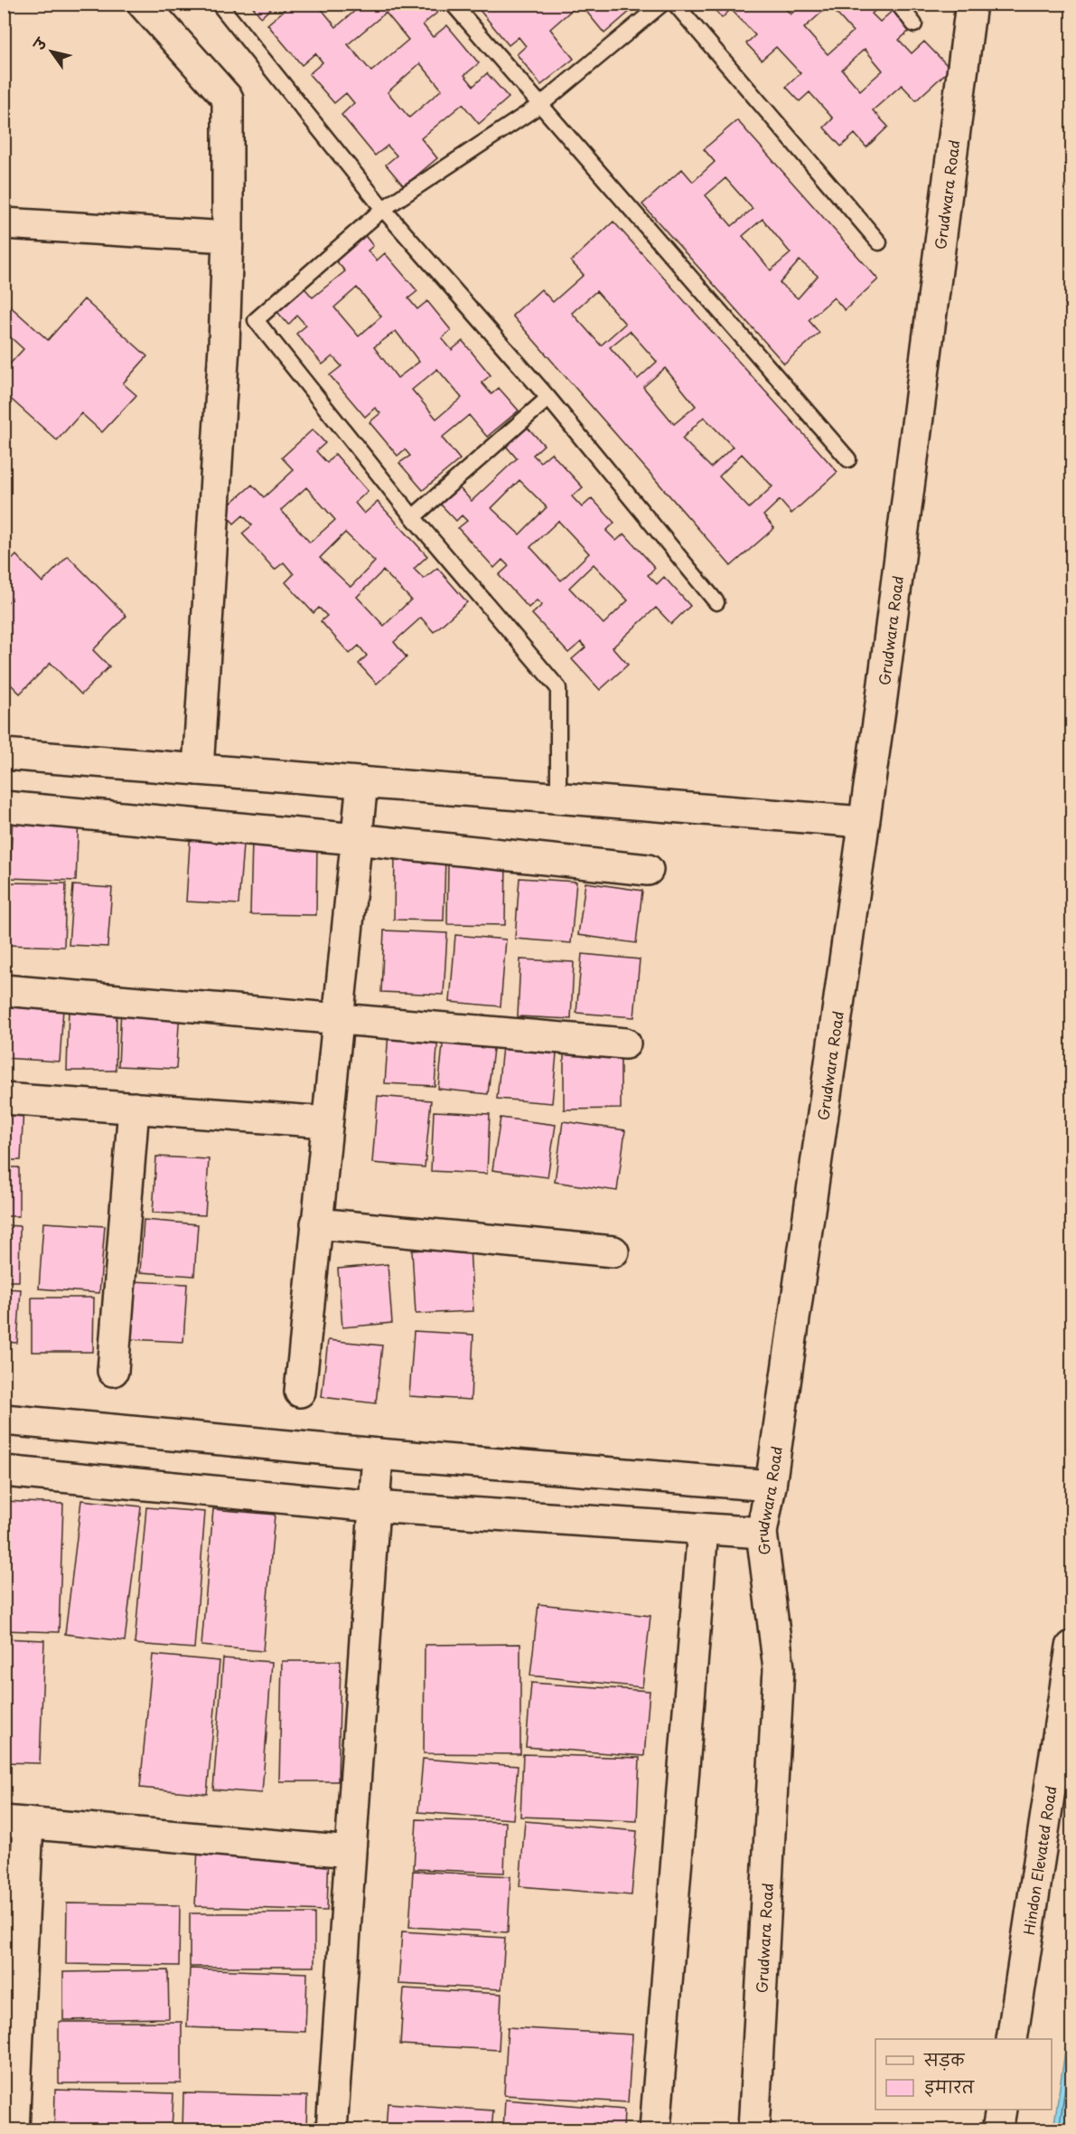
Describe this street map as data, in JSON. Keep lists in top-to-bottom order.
{
  "streets": {
    "main road": ["Grudwara Road", "Hindon Elevated Road"]
  },
  "legend": ["सड़क", "इमारत"],
  "north": "top left"
}
